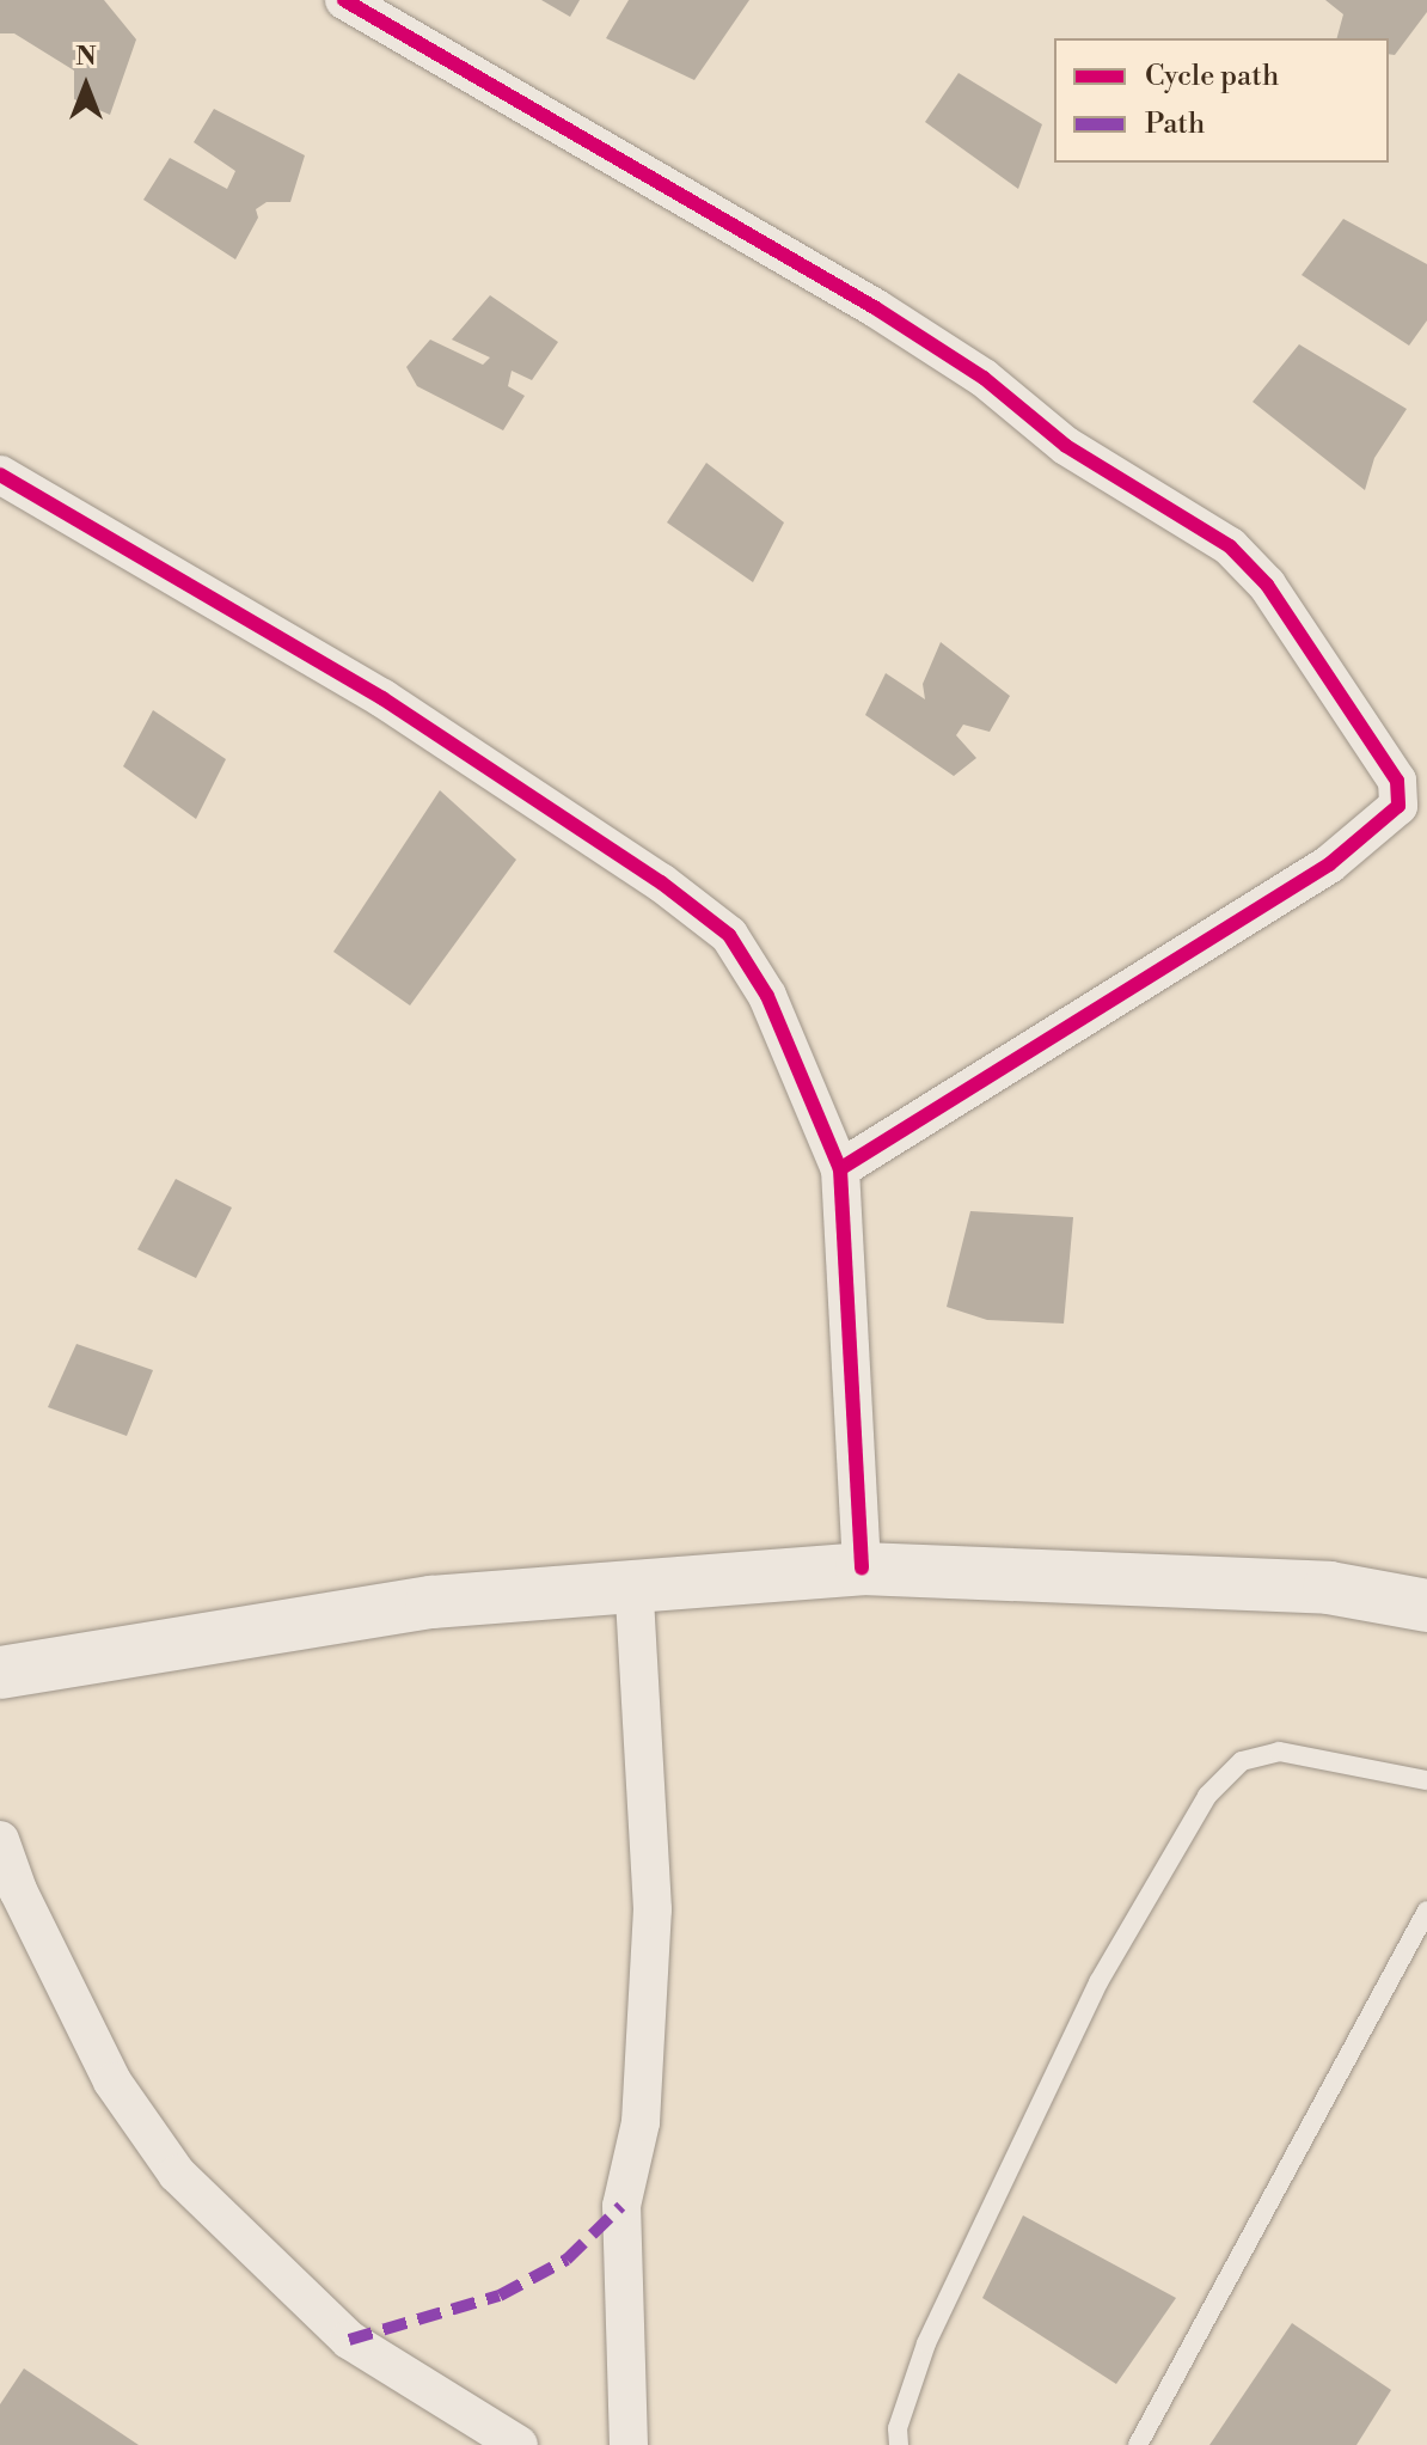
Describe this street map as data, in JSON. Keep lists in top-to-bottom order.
{
  "legend": ["Cycle path", "Path"],
  "north": "top"
}
